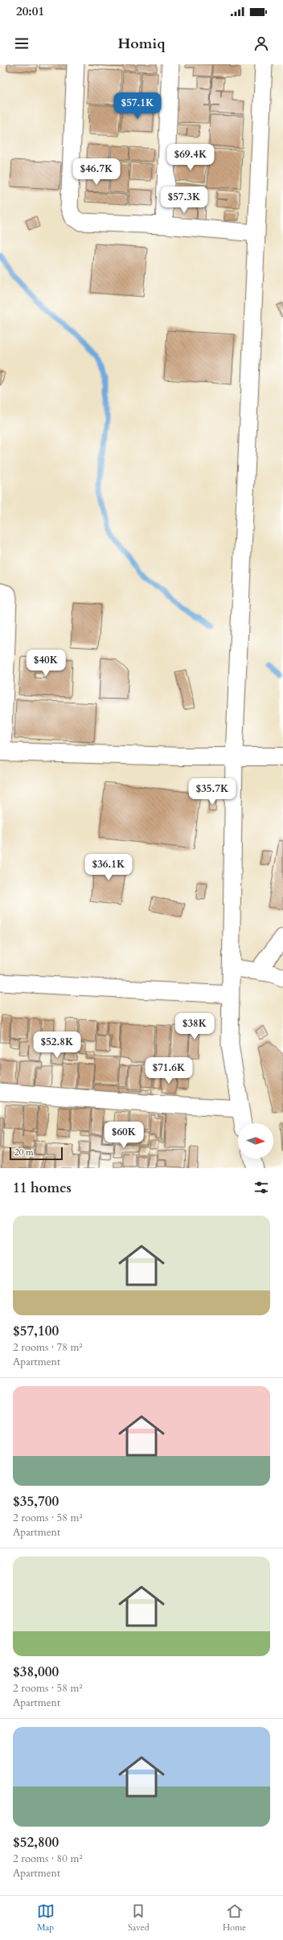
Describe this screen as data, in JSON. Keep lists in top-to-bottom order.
{
  "scale_bar": "20 m",
  "north": "right",
  "page": {
    "status": "20:01",
    "header": "Homiq",
    "price": [
      "$57.1K",
      "$69.4K",
      "$46.7K",
      "$57.3K",
      "$40K",
      "$35.7K",
      "$36.1K",
      "$38K",
      "$52.8K",
      "$71.6K",
      "$60K"
    ],
    "scale": "20 m",
    "heading": "11 homes",
    "list": [
      {
        "name": "$57,100",
        "note": "2 rooms · 78 m² · Apartment"
      },
      {
        "name": "$35,700",
        "note": "2 rooms · 58 m² · Apartment"
      },
      {
        "name": "$38,000",
        "note": "2 rooms · 58 m² · Apartment"
      },
      {
        "name": "$52,800",
        "note": "2 rooms · 80 m² · Apartment"
      }
    ],
    "tabs": ["Map", "Saved", "Home"]
  }
}
